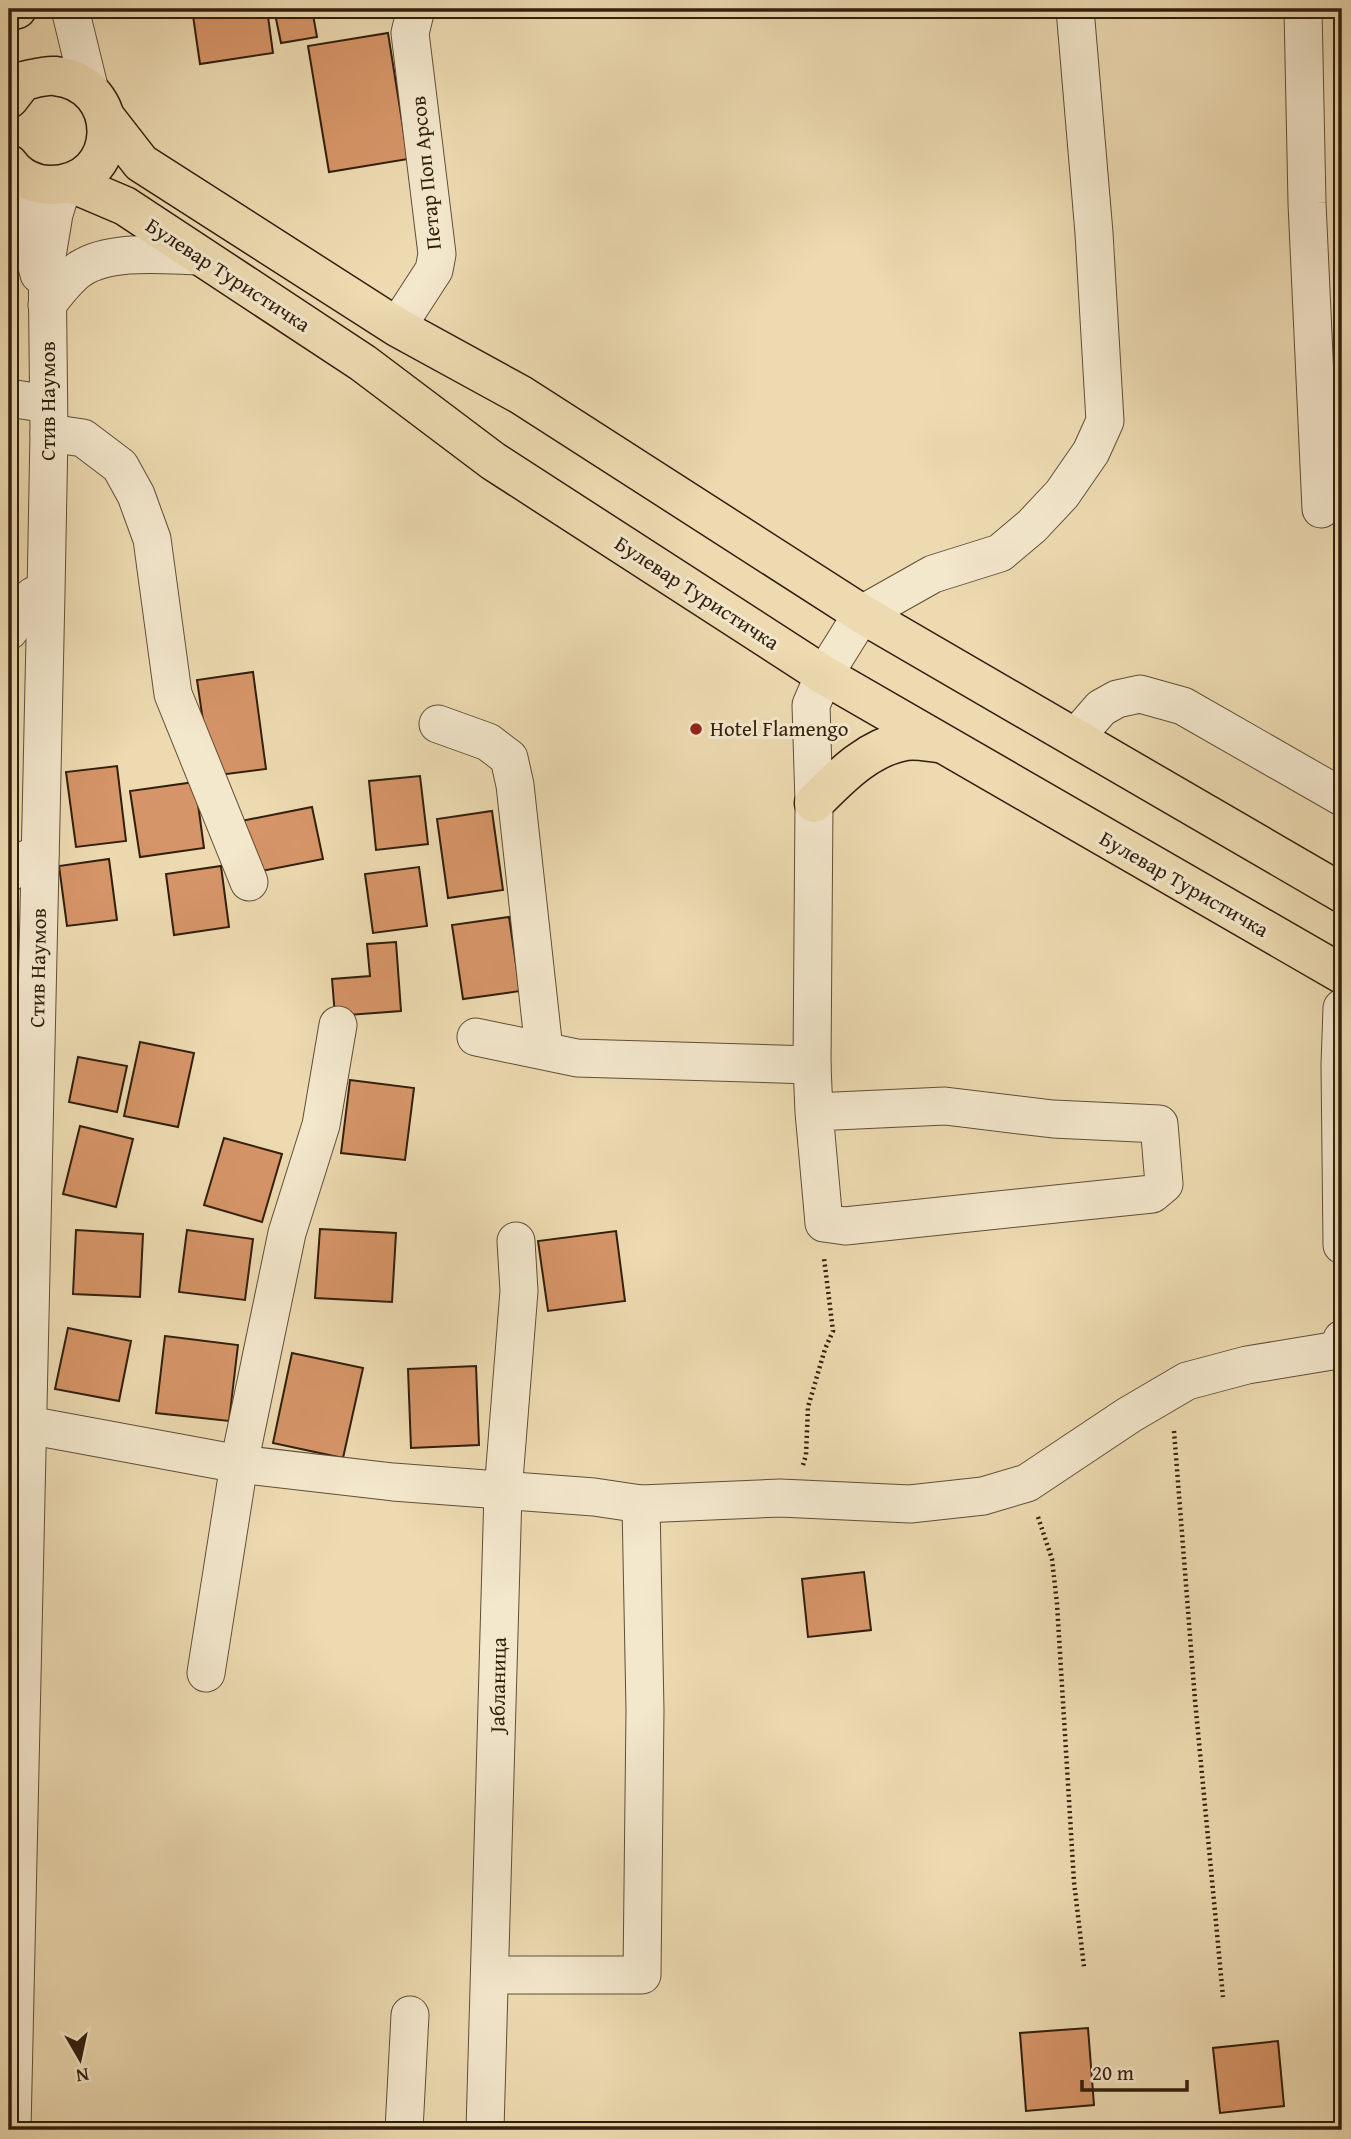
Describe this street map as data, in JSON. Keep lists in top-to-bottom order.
{
  "streets": {
    "main road": ["Булевар Туристичка"],
    "street": ["Петар Поп Арсов", "Стив Наумов", "Јабланица"]
  },
  "crossings": [
    ["Булевар Туристичка", "Стив Наумов"]
  ],
  "places": ["Hotel Flamengo"],
  "scale_bar": "20 m",
  "north": "bottom"
}
